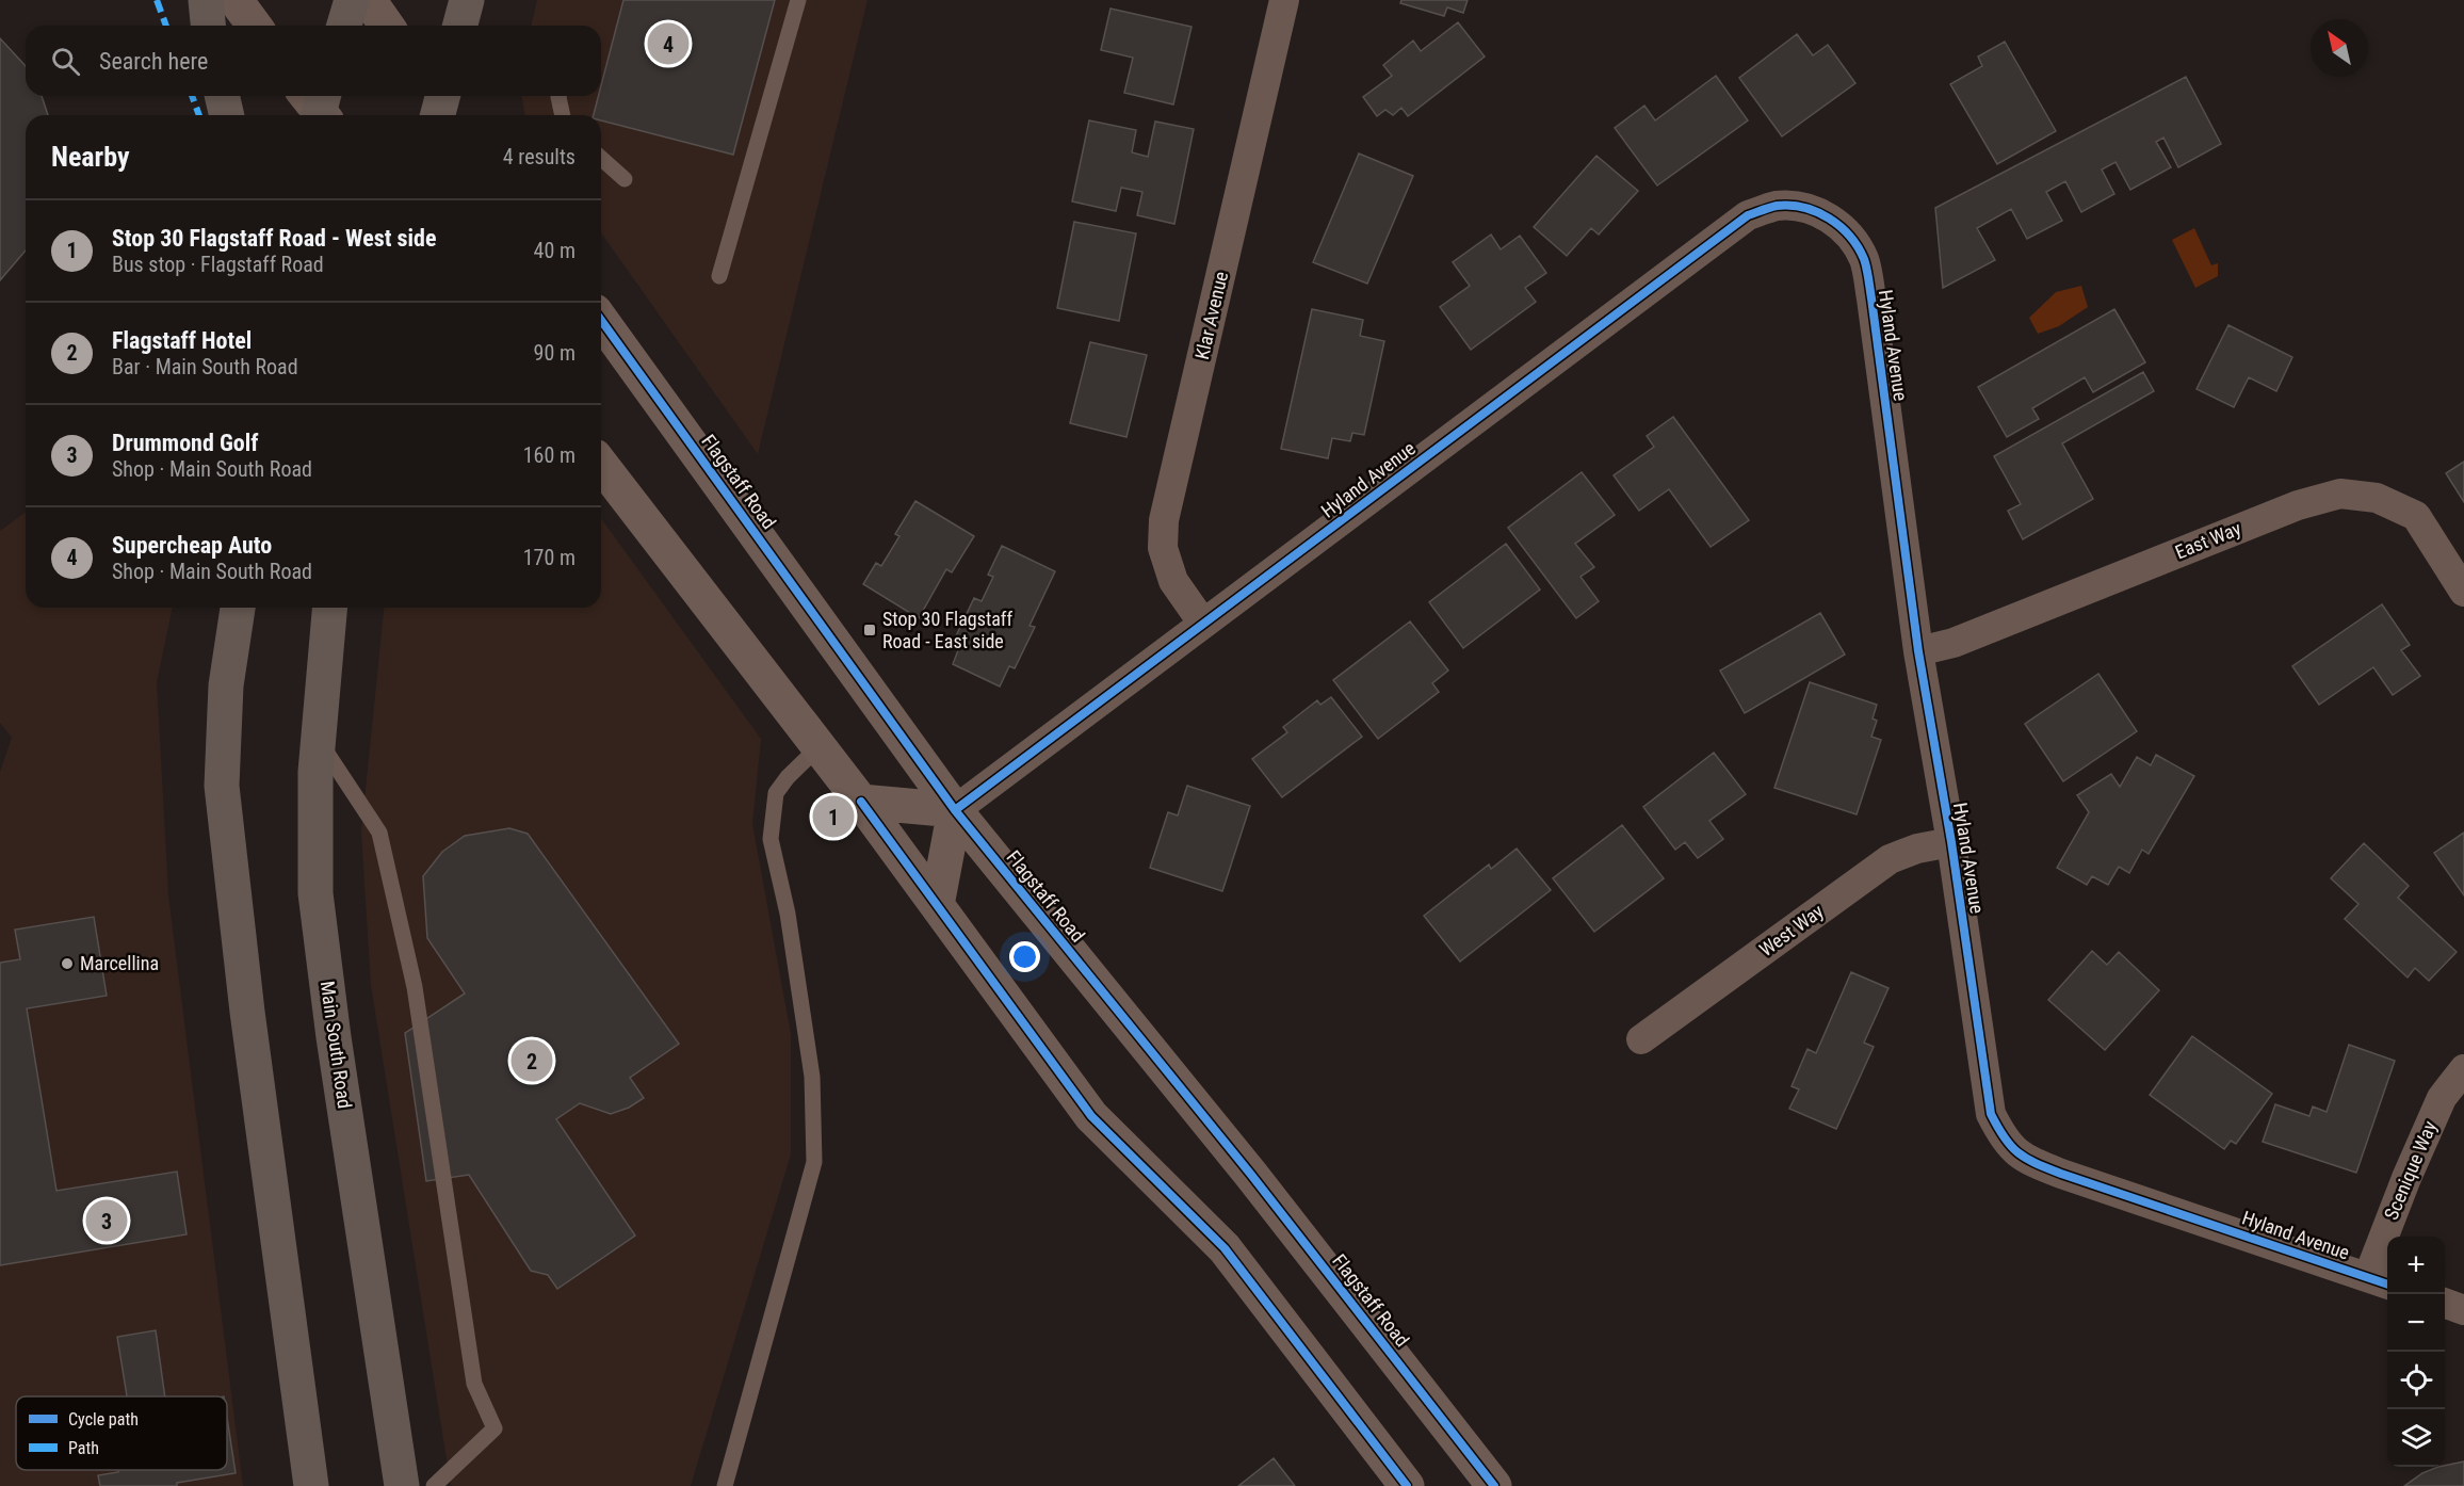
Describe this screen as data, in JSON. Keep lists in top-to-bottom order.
{
  "streets": {
    "highway": ["Main South Road"],
    "main road": ["Flagstaff Road"],
    "street": [
      "Klar Avenue",
      "Hyland Avenue",
      "East Way",
      "West Way",
      "Scenique Way"
    ]
  },
  "crossings": [
    ["Klar Avenue", "Hyland Avenue"],
    ["Hyland Avenue", "Flagstaff Road"],
    ["Hyland Avenue", "East Way"],
    ["Hyland Avenue", "West Way"],
    ["Hyland Avenue", "Scenique Way"]
  ],
  "places": {
    "transit": ["Stop 30 Flagstaff Road - East side"],
    "other": ["Marcellina"]
  },
  "legend": ["Cycle path", "Path"],
  "north": "top left",
  "page": {
    "pins": [
      "4",
      "1",
      "2",
      "3"
    ],
    "search": "Search here",
    "heading": ["Nearby", "4 results"],
    "list": [
      {
        "mark": "1",
        "name": "Stop 30 Flagstaff Road - West side",
        "note": "Bus stop · Flagstaff Road",
        "value": "40 m"
      },
      {
        "mark": "2",
        "name": "Flagstaff Hotel",
        "note": "Bar · Main South Road",
        "value": "90 m"
      },
      {
        "mark": "3",
        "name": "Drummond Golf",
        "note": "Shop · Main South Road",
        "value": "160 m"
      },
      {
        "mark": "4",
        "name": "Supercheap Auto",
        "note": "Shop · Main South Road",
        "value": "170 m"
      }
    ],
    "map_buttons": ["+", "−"]
  }
}
